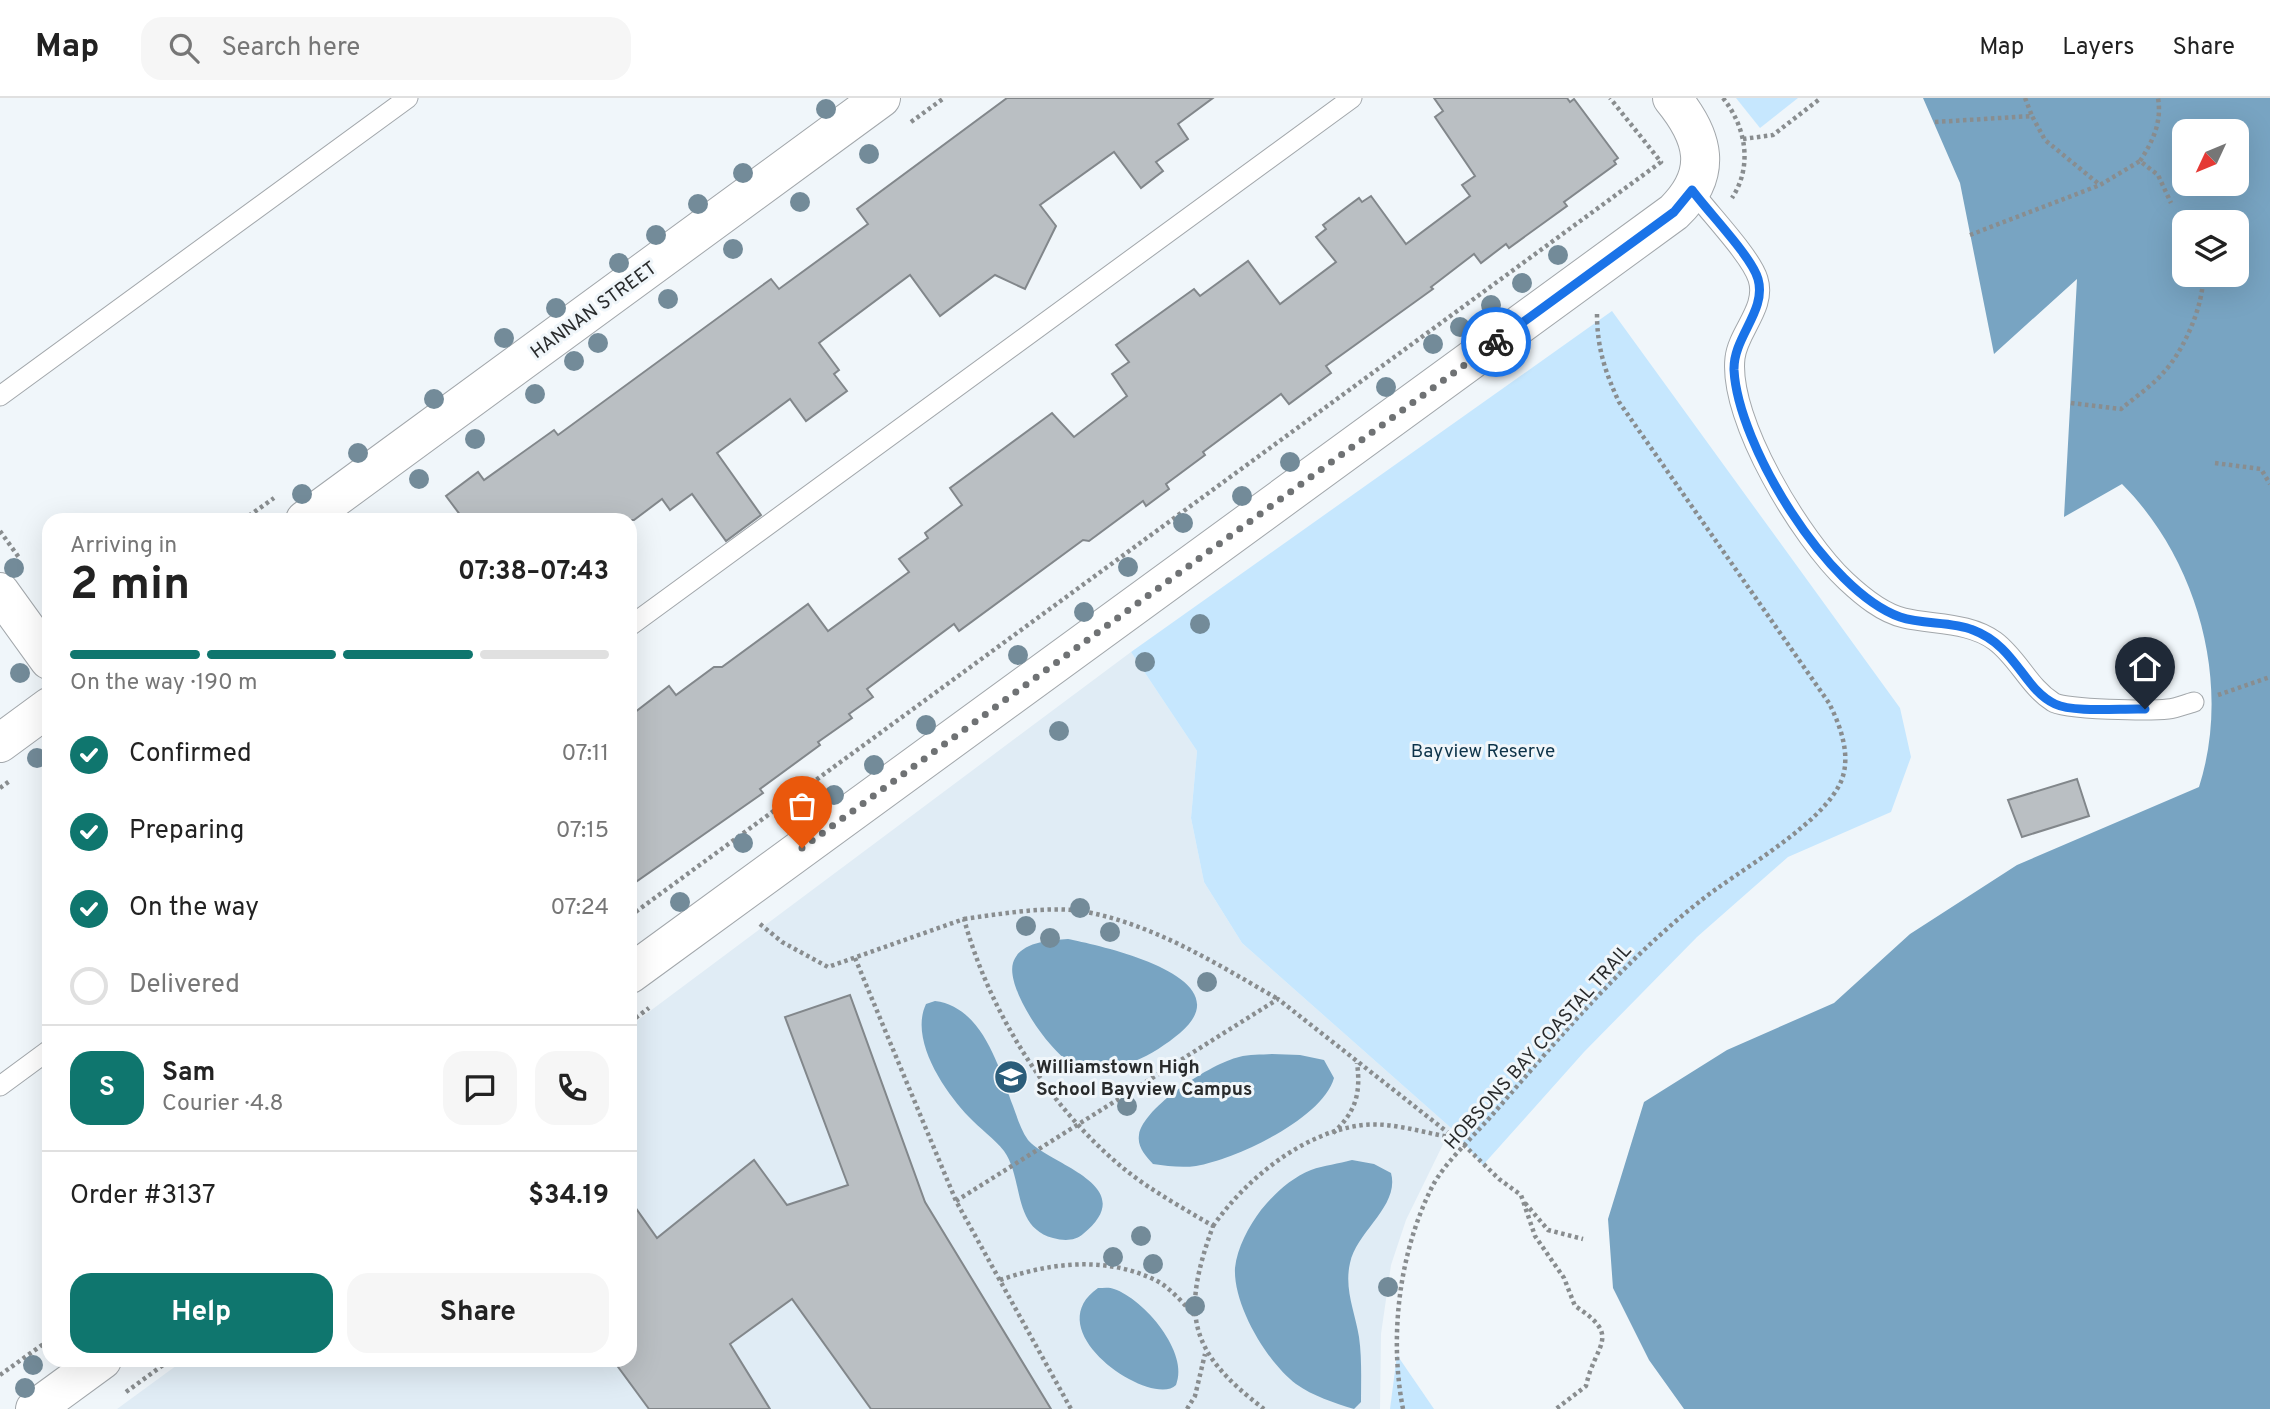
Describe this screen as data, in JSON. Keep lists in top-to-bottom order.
{
  "streets": {
    "street": ["HANNAN STREET"],
    "path": ["HOBSONS BAY COASTAL TRAIL"]
  },
  "parks": ["Bayview Reserve"],
  "places": {
    "school or university": ["Williamstown High School Bayview Campus"]
  },
  "north": "bottom left",
  "page": {
    "header": "Map",
    "search": "Search here",
    "nav": ["Map", "Layers", "Share"],
    "heading": ["2 min", "Arriving in", "07:38–07:43"],
    "panel": [
      "Sam",
      "Courier · 4.8",
      "Order #3137",
      "$34.19"
    ],
    "bar": "On the way · 190 m",
    "list": [
      ["Confirmed", "07:11"],
      ["Preparing", "07:15"],
      ["On the way", "07:24"],
      "Delivered"
    ],
    "round": "S",
    "buttons": ["Help", "Share"]
  }
}
